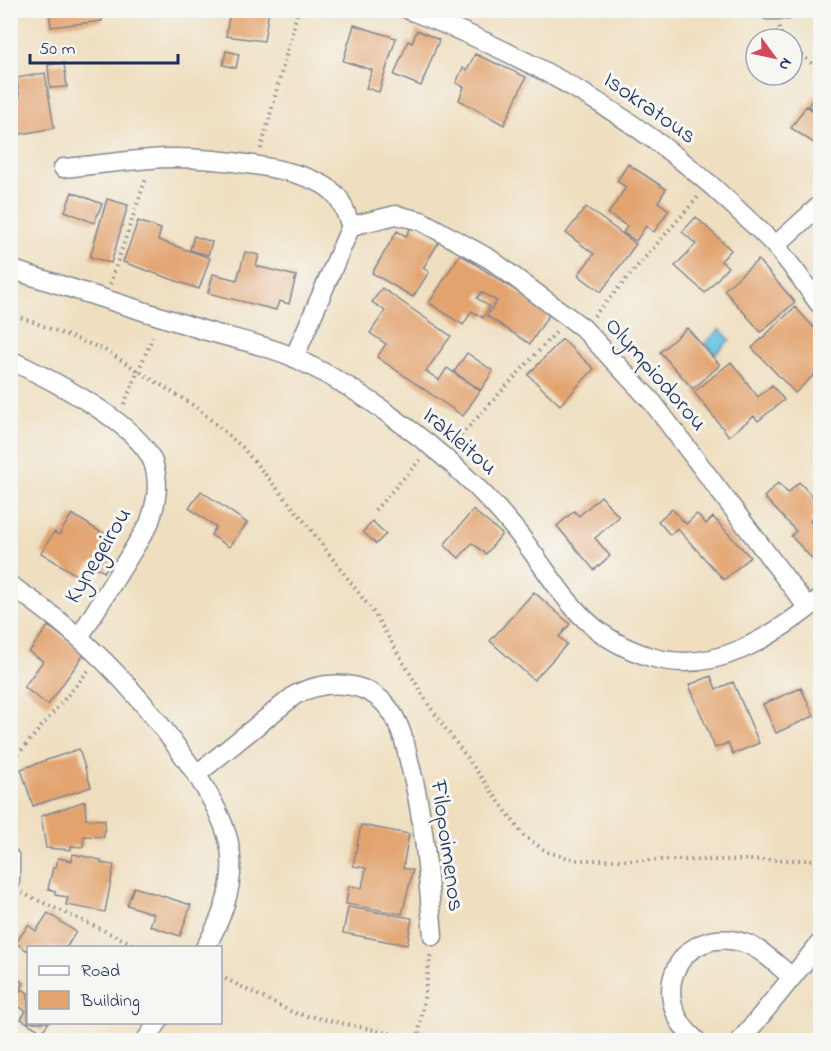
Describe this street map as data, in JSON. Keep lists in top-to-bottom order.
{
  "streets": {
    "street": [
      "Isokratous",
      "Olympiodorou",
      "Irakleitou",
      "Kynegeirou",
      "Filopoimenos"
    ]
  },
  "crossings": [
    ["Olympiodorou", "Irakleitou"]
  ],
  "legend": ["Road", "Building"],
  "scale_bar": "50 m",
  "north": "bottom right"
}
